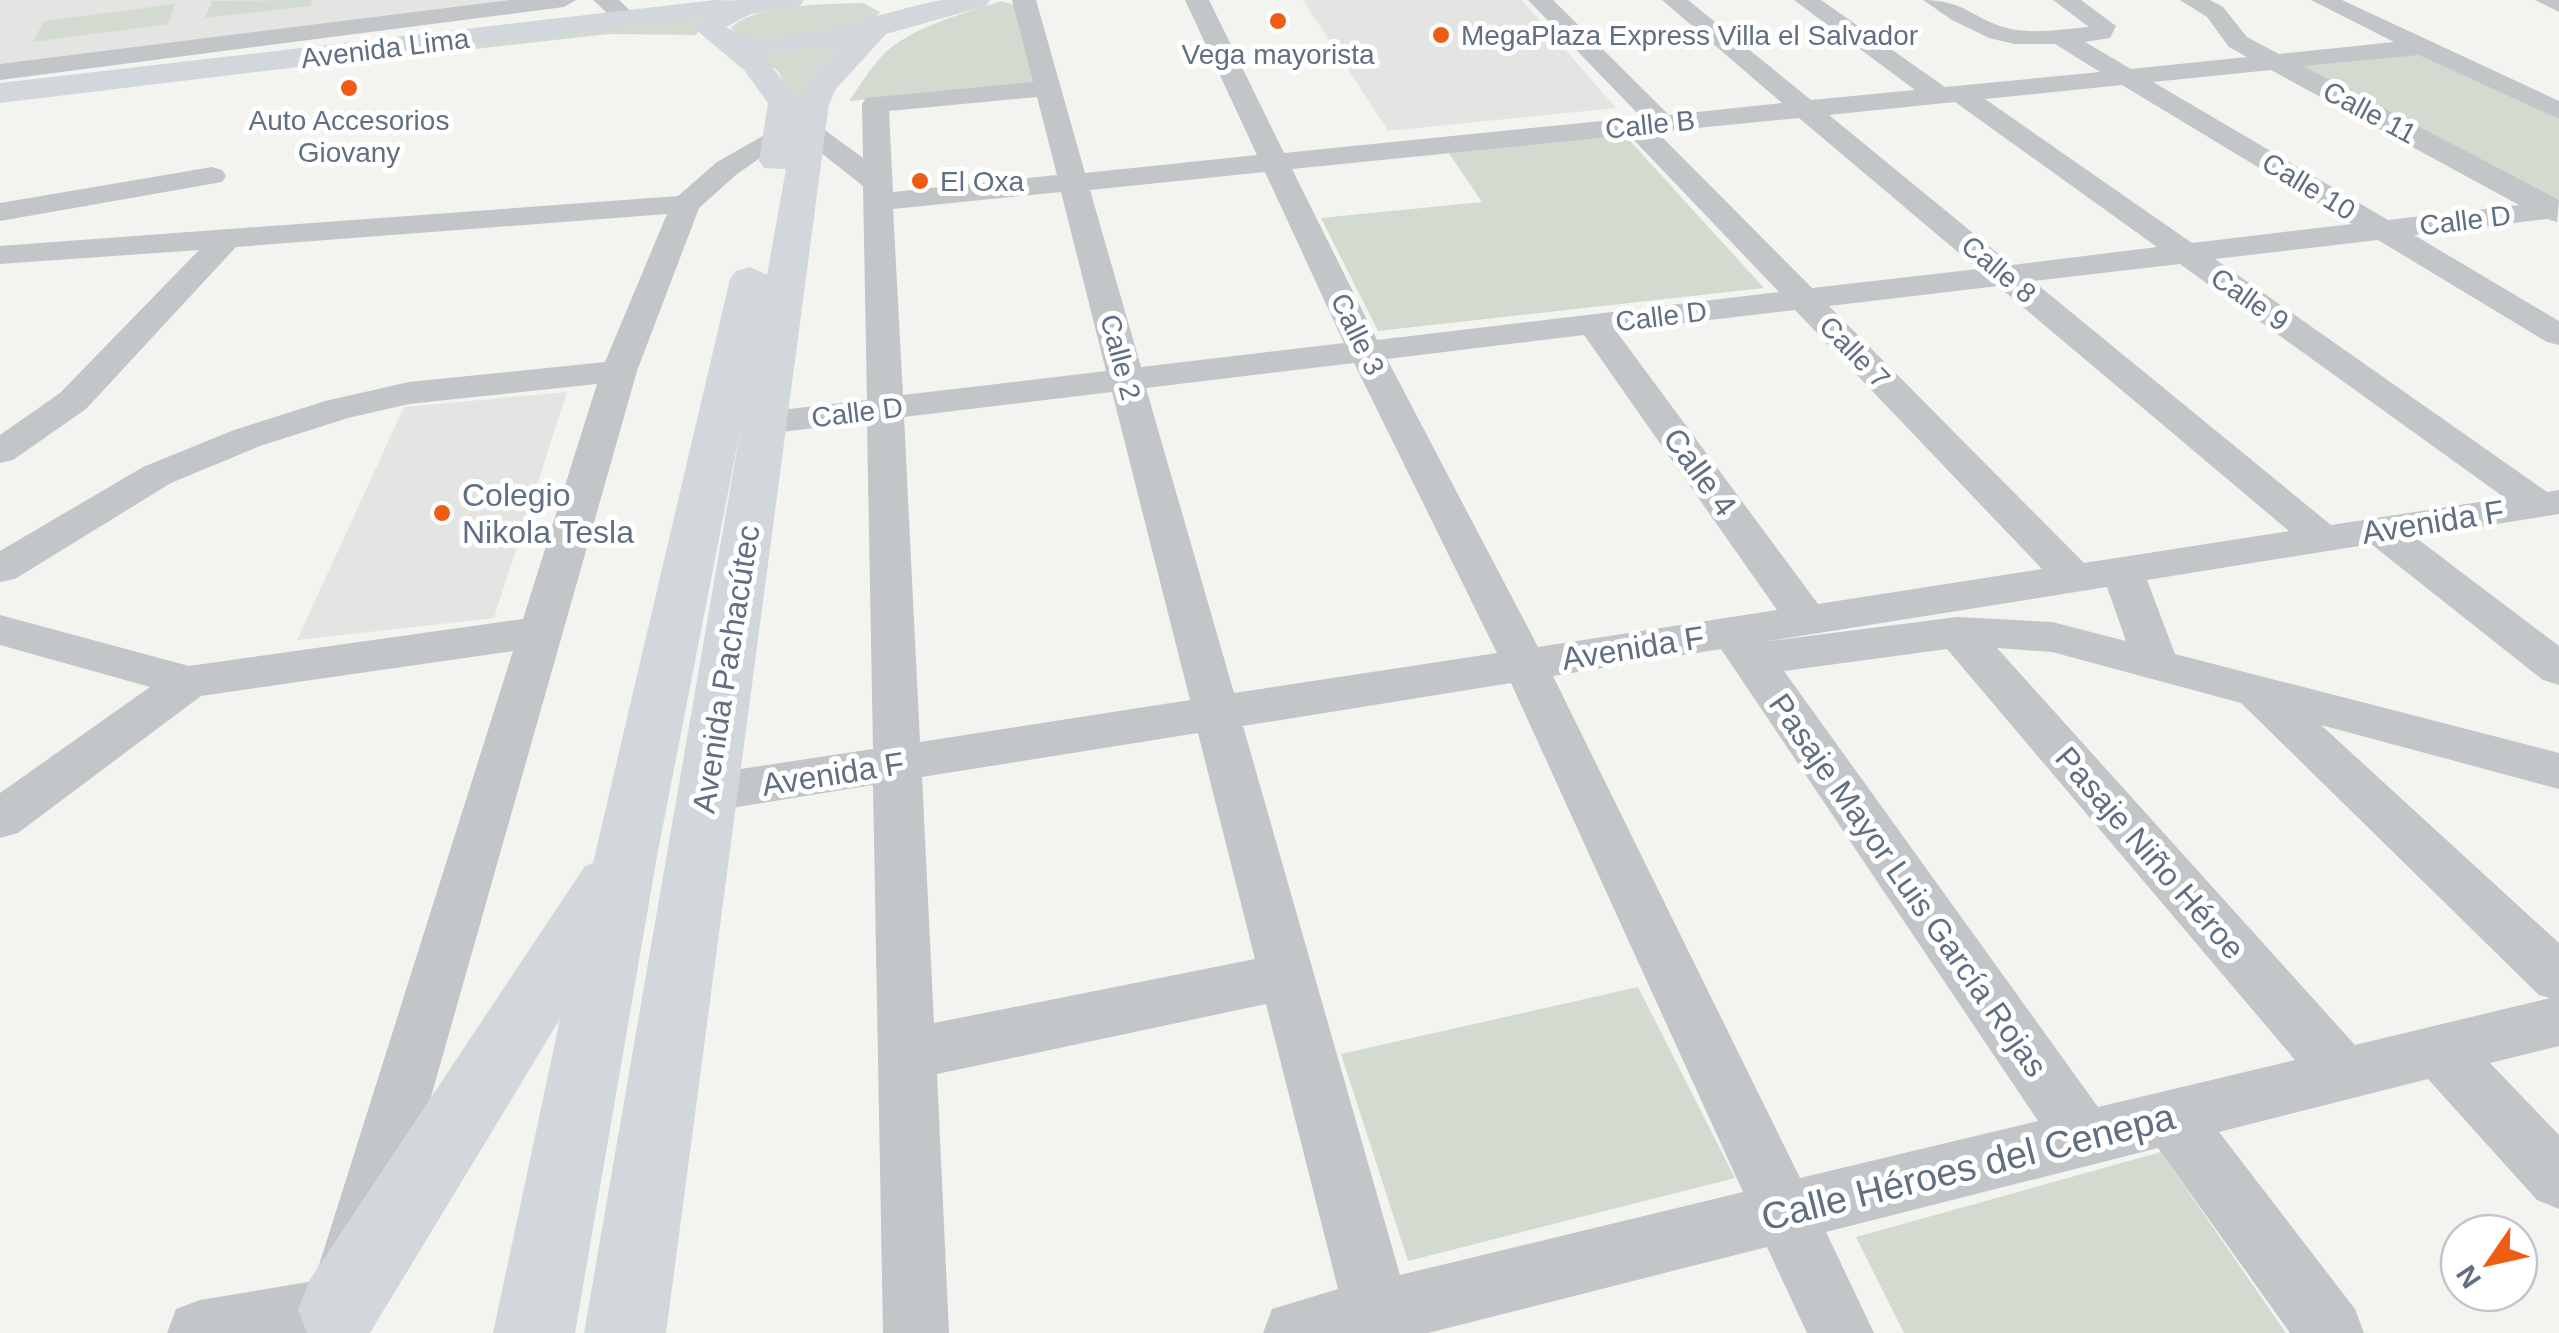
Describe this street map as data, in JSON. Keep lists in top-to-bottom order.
{
  "streets": {
    "main road": ["Avenida Lima", "Avenida Pachacútec"],
    "street": [
      "Calle 11",
      "Calle B",
      "Calle 10",
      "Calle D",
      "Calle 8",
      "Calle 9",
      "Calle 3",
      "Calle 7",
      "Calle 2",
      "Calle 4",
      "Avenida F",
      "Pasaje Niño Héroe",
      "Pasaje Mayor Luis García Rojas",
      "Calle Héroes del Cenepa"
    ]
  },
  "crossings": [
    ["Avenida Lima", "Avenida Pachacútec"],
    ["Calle 11", "Calle B"],
    ["Calle 11", "Calle D"],
    ["Calle B", "Calle 10"],
    ["Calle B", "Calle 8"],
    ["Calle B", "Calle 9"],
    ["Calle B", "Calle 3"],
    ["Calle B", "Calle 7"],
    ["Calle B", "Calle 2"],
    ["Calle 10", "Calle D"],
    ["Calle D", "Calle 8"],
    ["Calle D", "Calle 9"],
    ["Calle D", "Calle 3"],
    ["Calle D", "Calle 7"],
    ["Calle D", "Calle 2"],
    ["Calle D", "Calle 4"],
    ["Calle D", "Avenida Pachacútec"],
    ["Calle 8", "Avenida F"],
    ["Calle 9", "Avenida F"],
    ["Calle 3", "Avenida F"],
    ["Calle 3", "Calle Héroes del Cenepa"],
    ["Calle 7", "Avenida F"],
    ["Calle 2", "Avenida F"],
    ["Calle 2", "Calle Héroes del Cenepa"],
    ["Calle 4", "Avenida F"],
    ["Avenida F", "Avenida Pachacútec"],
    ["Avenida F", "Pasaje Mayor Luis García Rojas"],
    ["Pasaje Niño Héroe", "Calle Héroes del Cenepa"],
    ["Pasaje Mayor Luis García Rojas", "Calle Héroes del Cenepa"]
  ],
  "places": [
    "Vega mayorista",
    "MegaPlaza Express Villa el Salvador",
    "Auto Accesorios Giovany",
    "El Oxa",
    "Colegio Nikola Tesla"
  ],
  "north": "bottom left"
}
